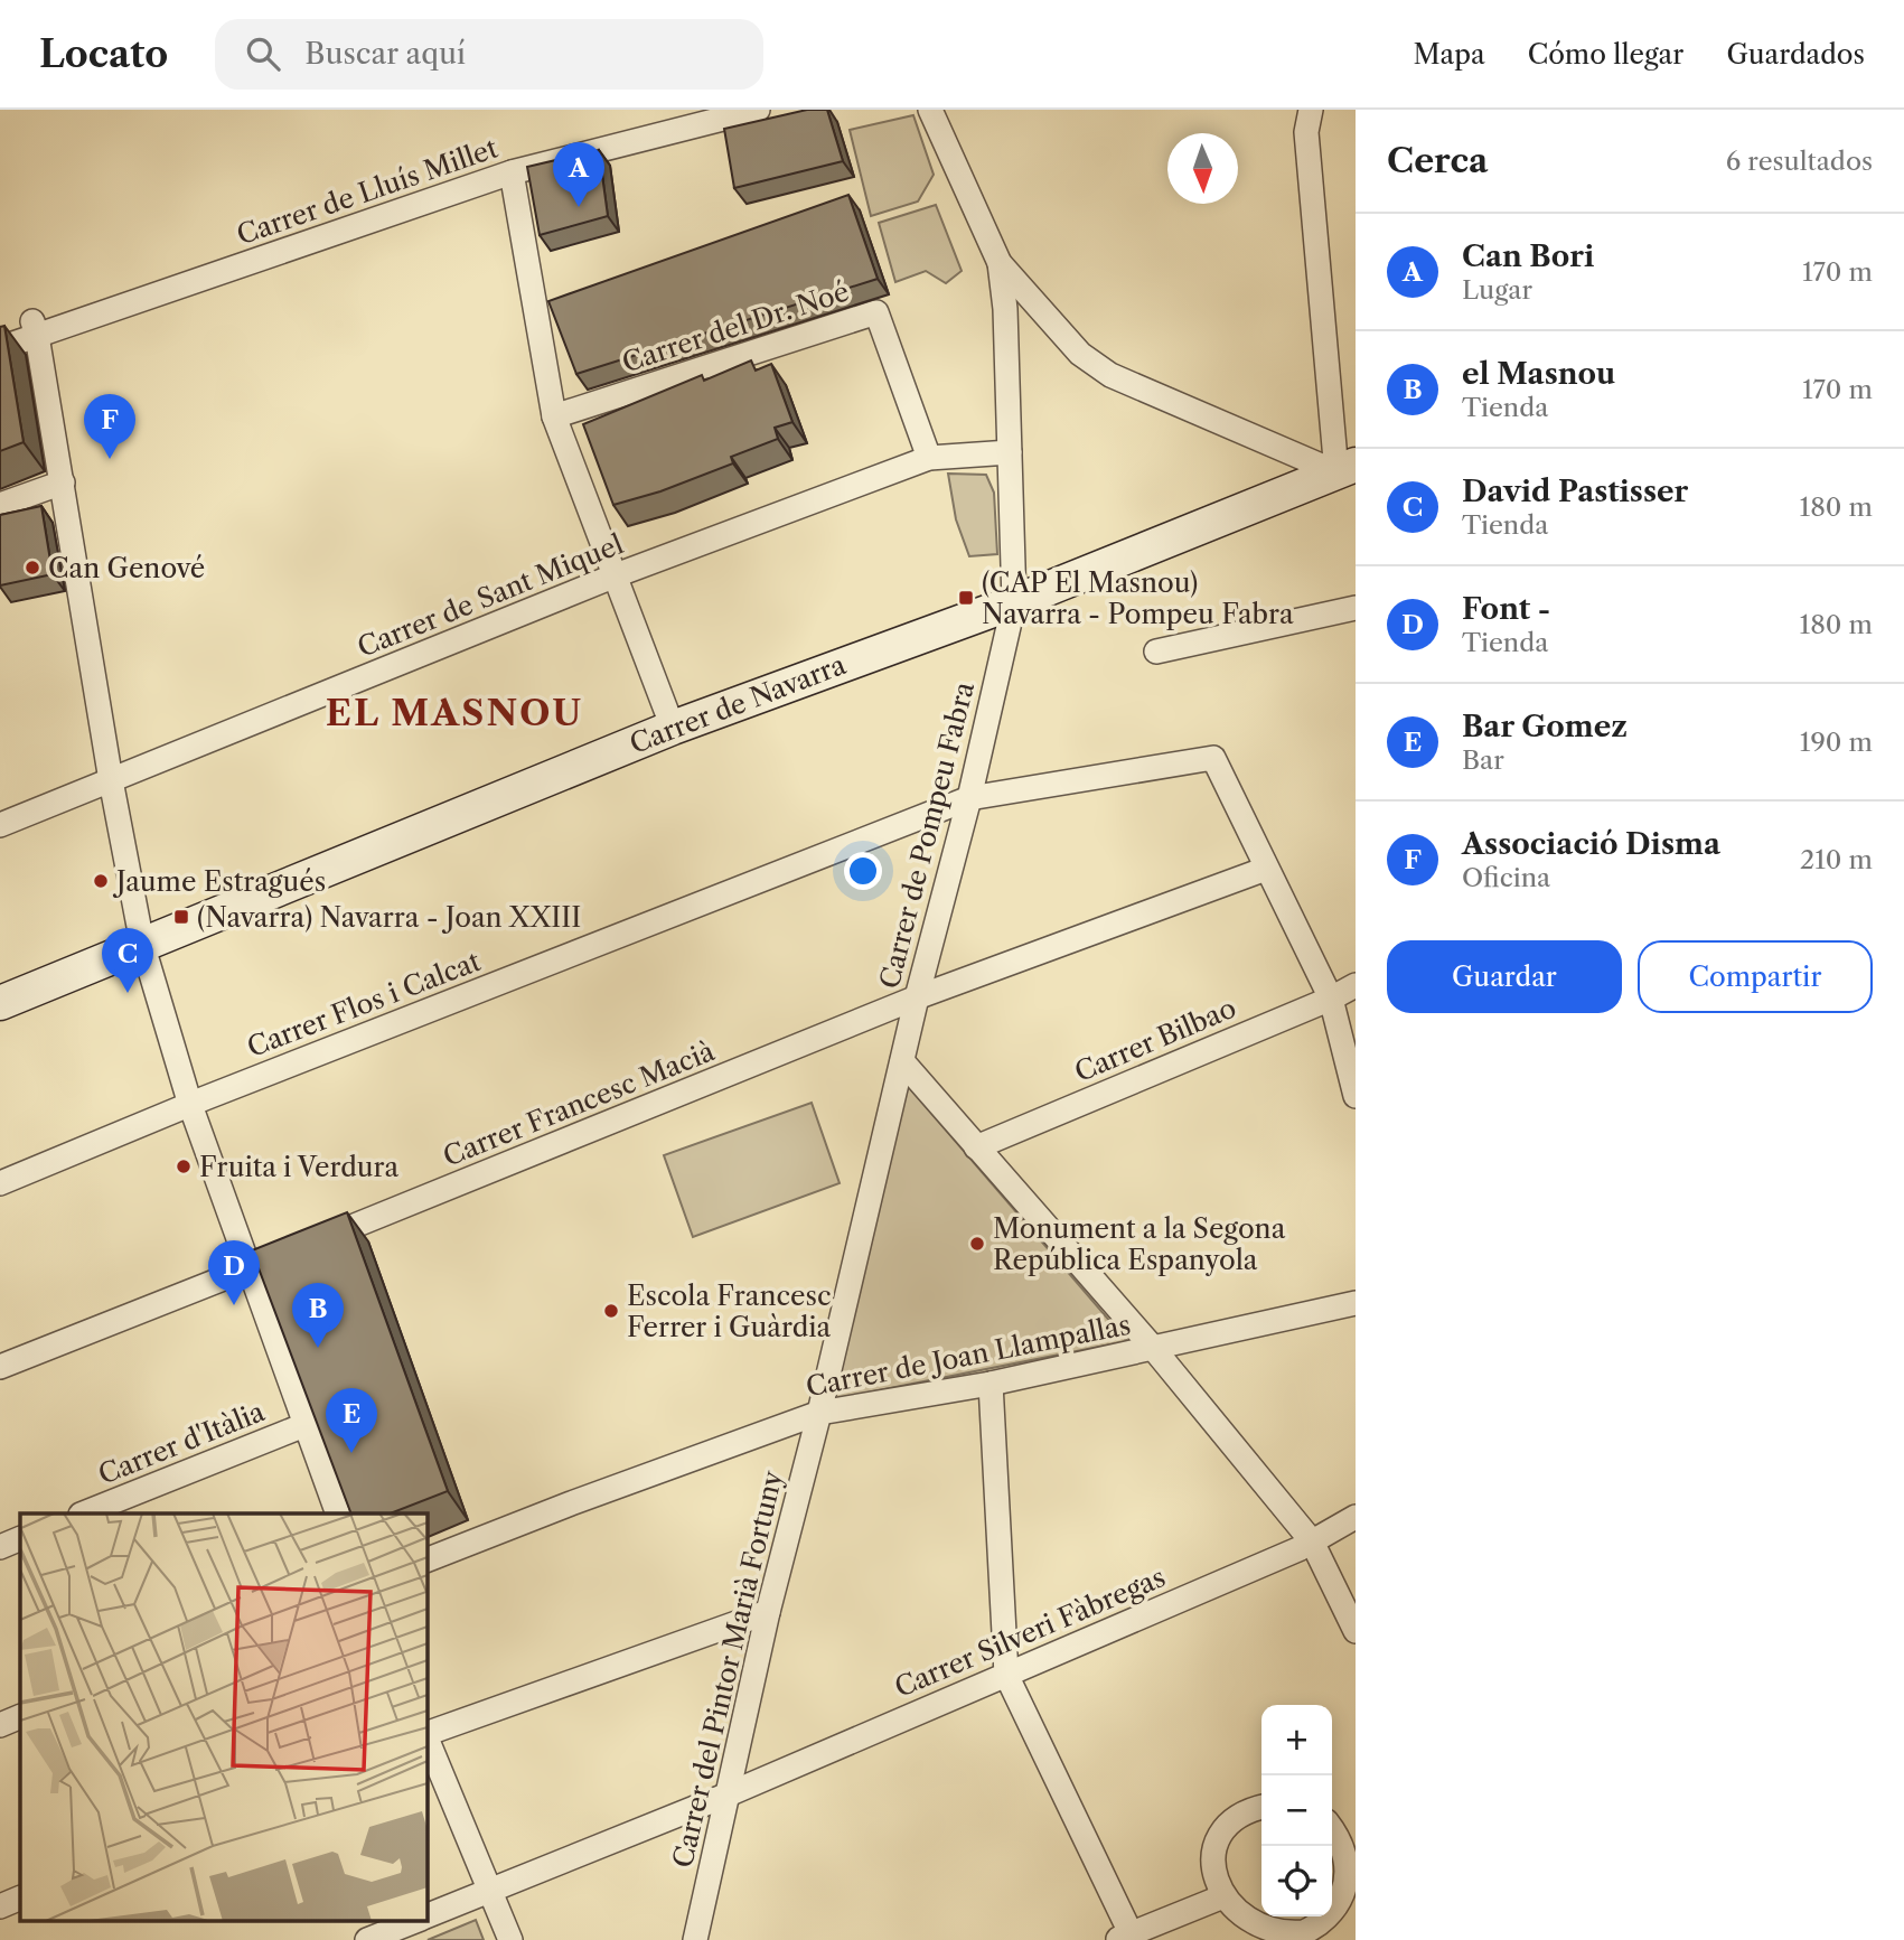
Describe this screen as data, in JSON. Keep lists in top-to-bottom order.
{
  "streets": {
    "street": [
      "Carrer de Lluís Millet",
      "Carrer del Dr. Noé",
      "Carrer de Sant Miquel",
      "Carrer de Navarra",
      "Carrer de Pompeu Fabra",
      "Carrer Flos i Calcat",
      "Carrer Bilbao",
      "Carrer Francesc Macià",
      "Carrer de Joan Llampallas",
      "Carrer d'Itàlia",
      "Carrer Silveri Fàbregas",
      "Carrer del Pintor Marià Fortuny"
    ]
  },
  "crossings": [
    ["Carrer del Dr. Noé", "Carrer de Sant Miquel"],
    ["Carrer de Sant Miquel", "Carrer de Pompeu Fabra"],
    ["Carrer de Navarra", "Carrer de Pompeu Fabra"],
    ["Carrer de Pompeu Fabra", "Carrer Flos i Calcat"],
    ["Carrer de Pompeu Fabra", "Carrer Francesc Macià"],
    ["Carrer de Pompeu Fabra", "Carrer de Joan Llampallas"],
    ["Carrer de Pompeu Fabra", "Carrer del Pintor Marià Fortuny"],
    ["Carrer Flos i Calcat", "Carrer Francesc Macià"],
    ["Carrer de Joan Llampallas", "Carrer del Pintor Marià Fortuny"],
    ["Carrer Silveri Fàbregas", "Carrer del Pintor Marià Fortuny"]
  ],
  "districts": ["EL MASNOU"],
  "places": {
    "other": [
      "Can Genové",
      "Jaume Estragués",
      "Fruita i Verdura",
      "Monument a la Segona República Espanyola",
      "Escola Francesc Ferrer i Guàrdia"
    ],
    "transit": ["(CAP El Masnou) Navarra - Pompeu Fabra", "(Navarra) Navarra - Joan XXIII"]
  },
  "north": "bottom",
  "page": {
    "header": "Locato",
    "search": "Buscar aquí",
    "nav": ["Mapa", "Cómo llegar", "Guardados"],
    "heading": ["Cerca", "6 resultados"],
    "pins": [
      "A",
      "F",
      "C",
      "D",
      "B",
      "E"
    ],
    "list": [
      {
        "mark": "A",
        "name": "Can Bori",
        "note": "Lugar",
        "value": "170 m"
      },
      {
        "mark": "B",
        "name": "el Masnou",
        "note": "Tienda",
        "value": "170 m"
      },
      {
        "mark": "C",
        "name": "David Pastisser",
        "note": "Tienda",
        "value": "180 m"
      },
      {
        "mark": "D",
        "name": "Font -",
        "note": "Tienda",
        "value": "180 m"
      },
      {
        "mark": "E",
        "name": "Bar Gomez",
        "note": "Bar",
        "value": "190 m"
      },
      {
        "mark": "F",
        "name": "Associació Disma",
        "note": "Oficina",
        "value": "210 m"
      }
    ],
    "buttons": ["Guardar", "Compartir"],
    "map_buttons": ["+", "−"]
  }
}
